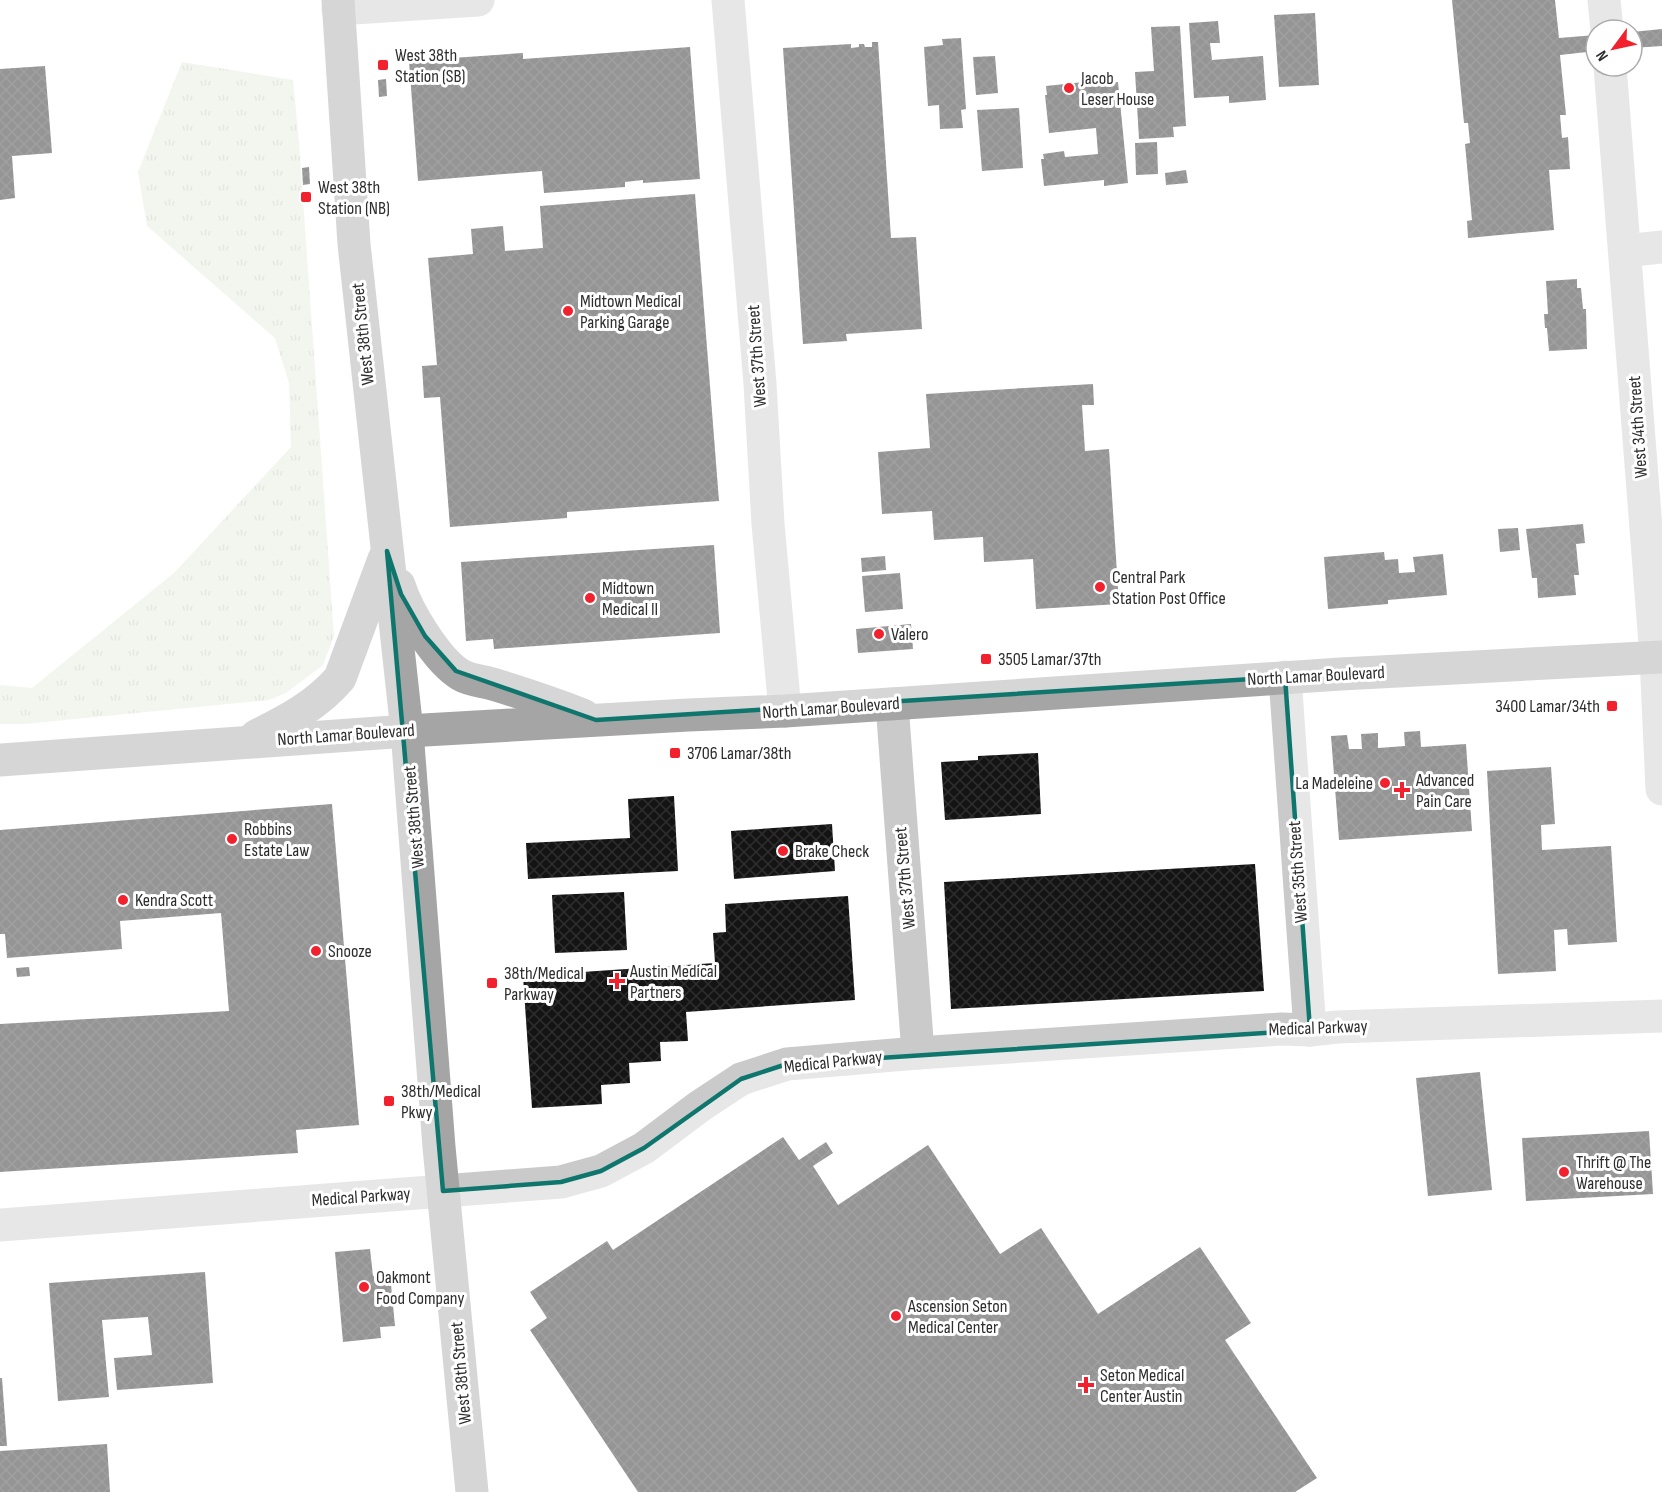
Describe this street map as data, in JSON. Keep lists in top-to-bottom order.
{
  "streets": {
    "main road": ["West 38th Street", "North Lamar Boulevard"],
    "street": [
      "West 37th Street",
      "West 34th Street",
      "West 35th Street",
      "Medical Parkway"
    ]
  },
  "crossings": [
    ["West 38th Street", "North Lamar Boulevard"],
    ["West 38th Street", "Medical Parkway"],
    ["West 37th Street", "North Lamar Boulevard"],
    ["West 37th Street", "Medical Parkway"],
    ["West 34th Street", "North Lamar Boulevard"],
    ["North Lamar Boulevard", "West 35th Street"],
    ["West 35th Street", "Medical Parkway"]
  ],
  "places": {
    "transit": [
      "West 38th Station (SB)",
      "West 38th Station (NB)",
      "3505 Lamar/37th",
      "3400 Lamar/34th",
      "3706 Lamar/38th",
      "38th/Medical Parkway",
      "38th/Medical Pkwy"
    ],
    "other": [
      "Jacob Leser House",
      "Midtown Medical Parking Garage",
      "Central Park Station Post Office",
      "Midtown Medical II",
      "Valero",
      "La Madeleine",
      "Robbins Estate Law",
      "Brake Check",
      "Kendra Scott",
      "Snooze",
      "Thrift @ The Warehouse",
      "Oakmont Food Company",
      "Ascension Seton Medical Center"
    ],
    "health": ["Advanced Pain Care", "Austin Medical Partners", "Seton Medical Center Austin"]
  },
  "north": "bottom left"
}
